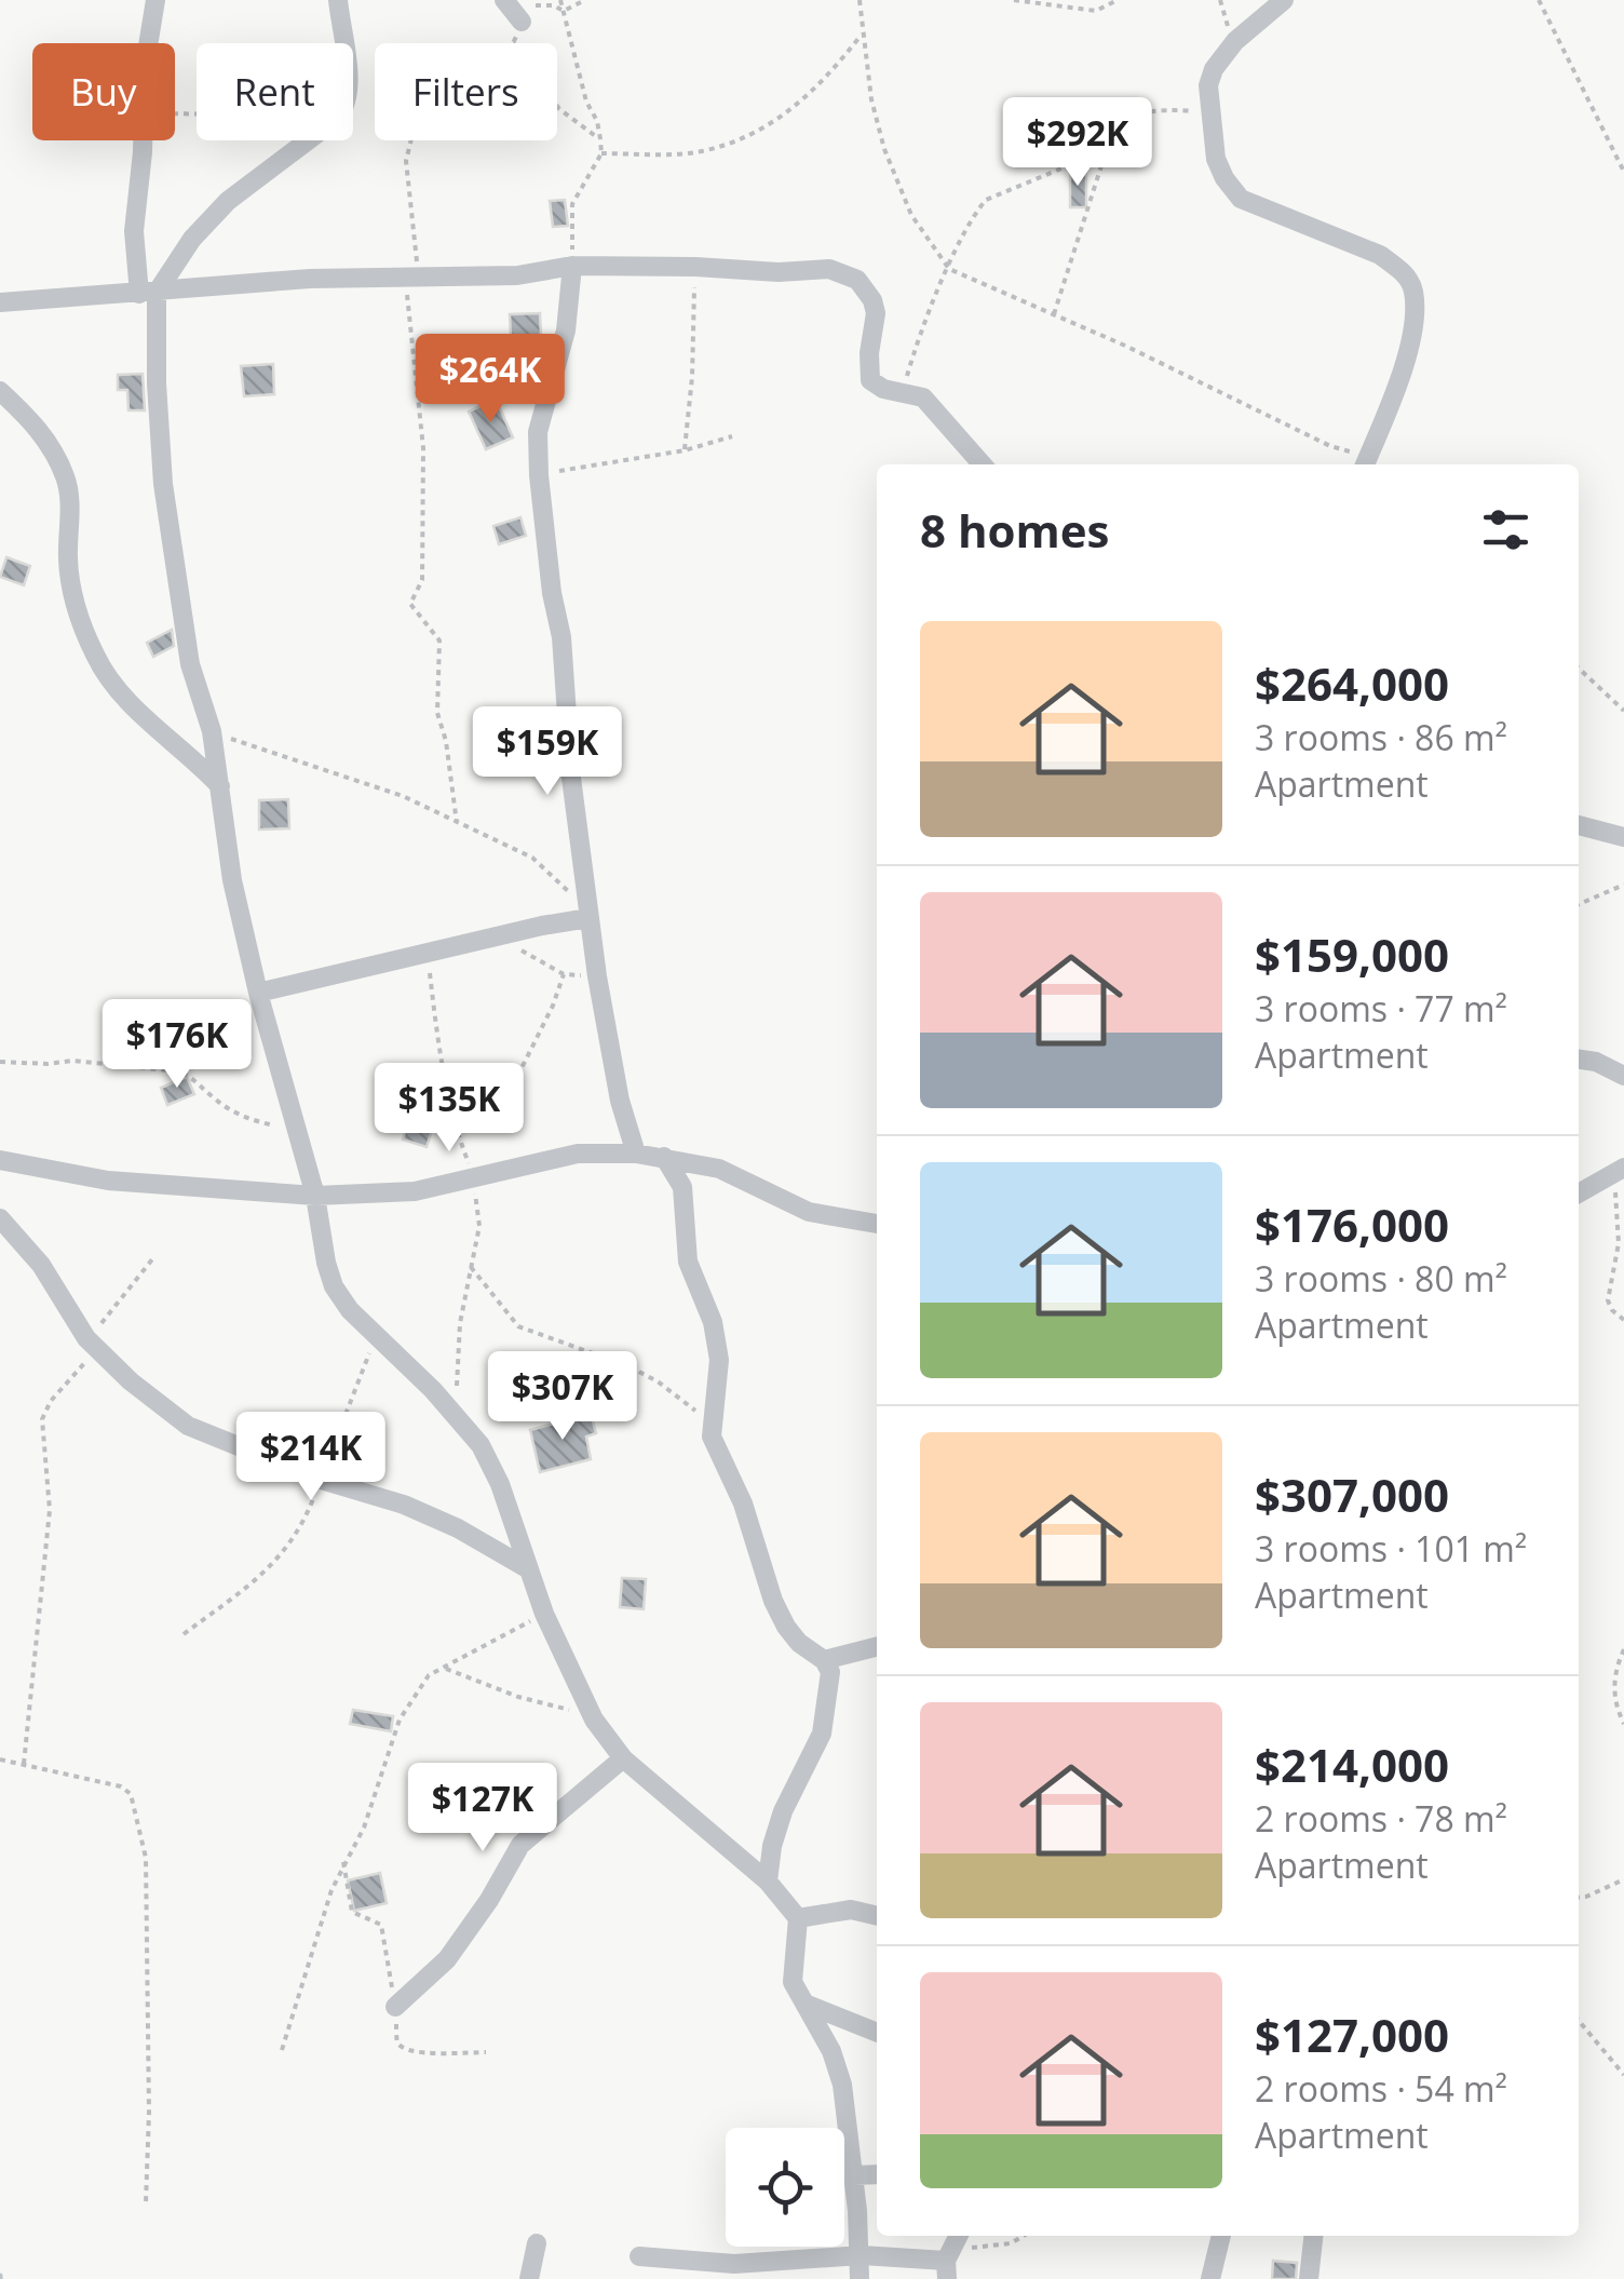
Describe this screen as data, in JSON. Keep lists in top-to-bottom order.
{
  "page": {
    "chip": ["Buy", "Rent", "Filters"],
    "price": [
      "$292K",
      "$264K",
      "$159K",
      "$176K",
      "$135K",
      "$307K",
      "$214K",
      "$127K"
    ],
    "heading": "8 homes",
    "list": [
      {
        "name": "$264,000",
        "note": "3 rooms · 86 m² · Apartment"
      },
      {
        "name": "$159,000",
        "note": "3 rooms · 77 m² · Apartment"
      },
      {
        "name": "$176,000",
        "note": "3 rooms · 80 m² · Apartment"
      },
      {
        "name": "$307,000",
        "note": "3 rooms · 101 m² · Apartment"
      },
      {
        "name": "$214,000",
        "note": "2 rooms · 78 m² · Apartment"
      },
      {
        "name": "$127,000",
        "note": "2 rooms · 54 m² · Apartment"
      }
    ]
  }
}
